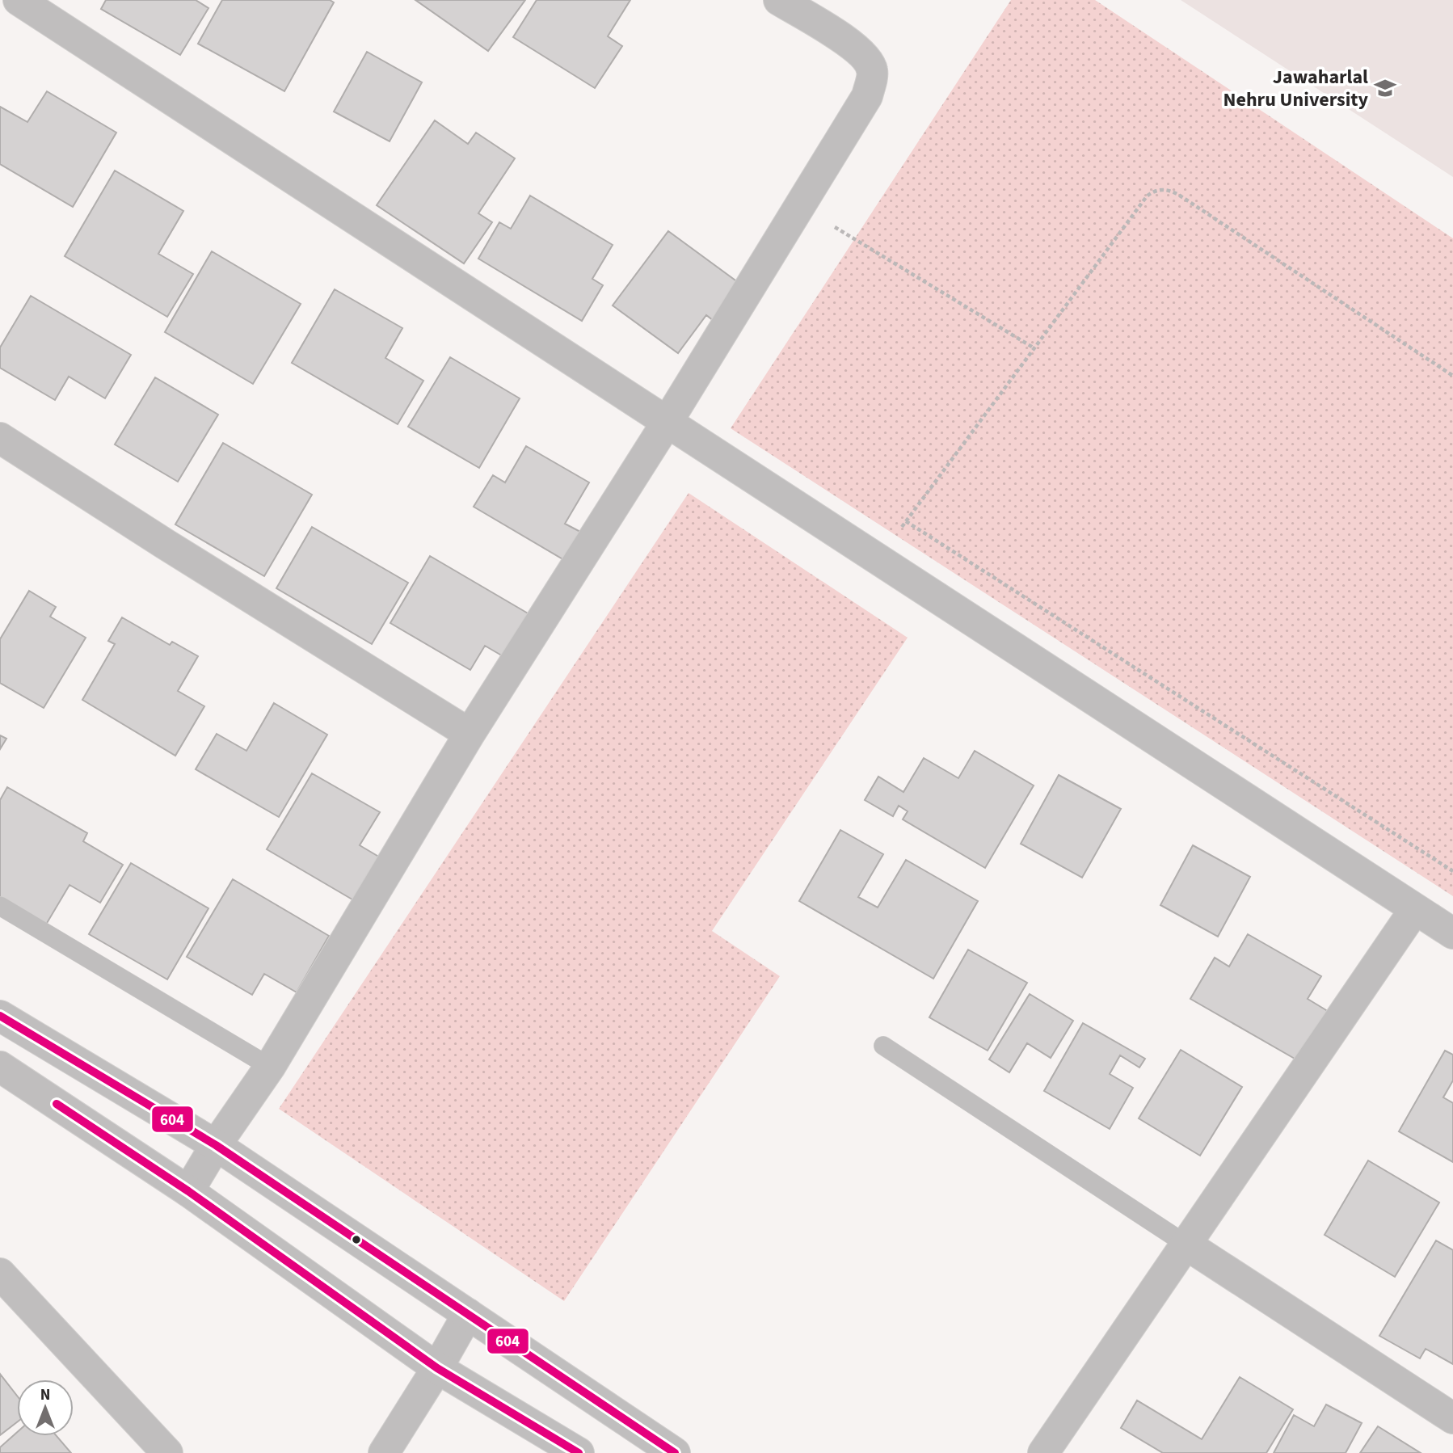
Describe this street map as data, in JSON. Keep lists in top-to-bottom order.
{
  "places": {
    "school or university": ["Jawaharlal Nehru University"]
  },
  "lines": ["transit line 604"],
  "north": "top"
}
